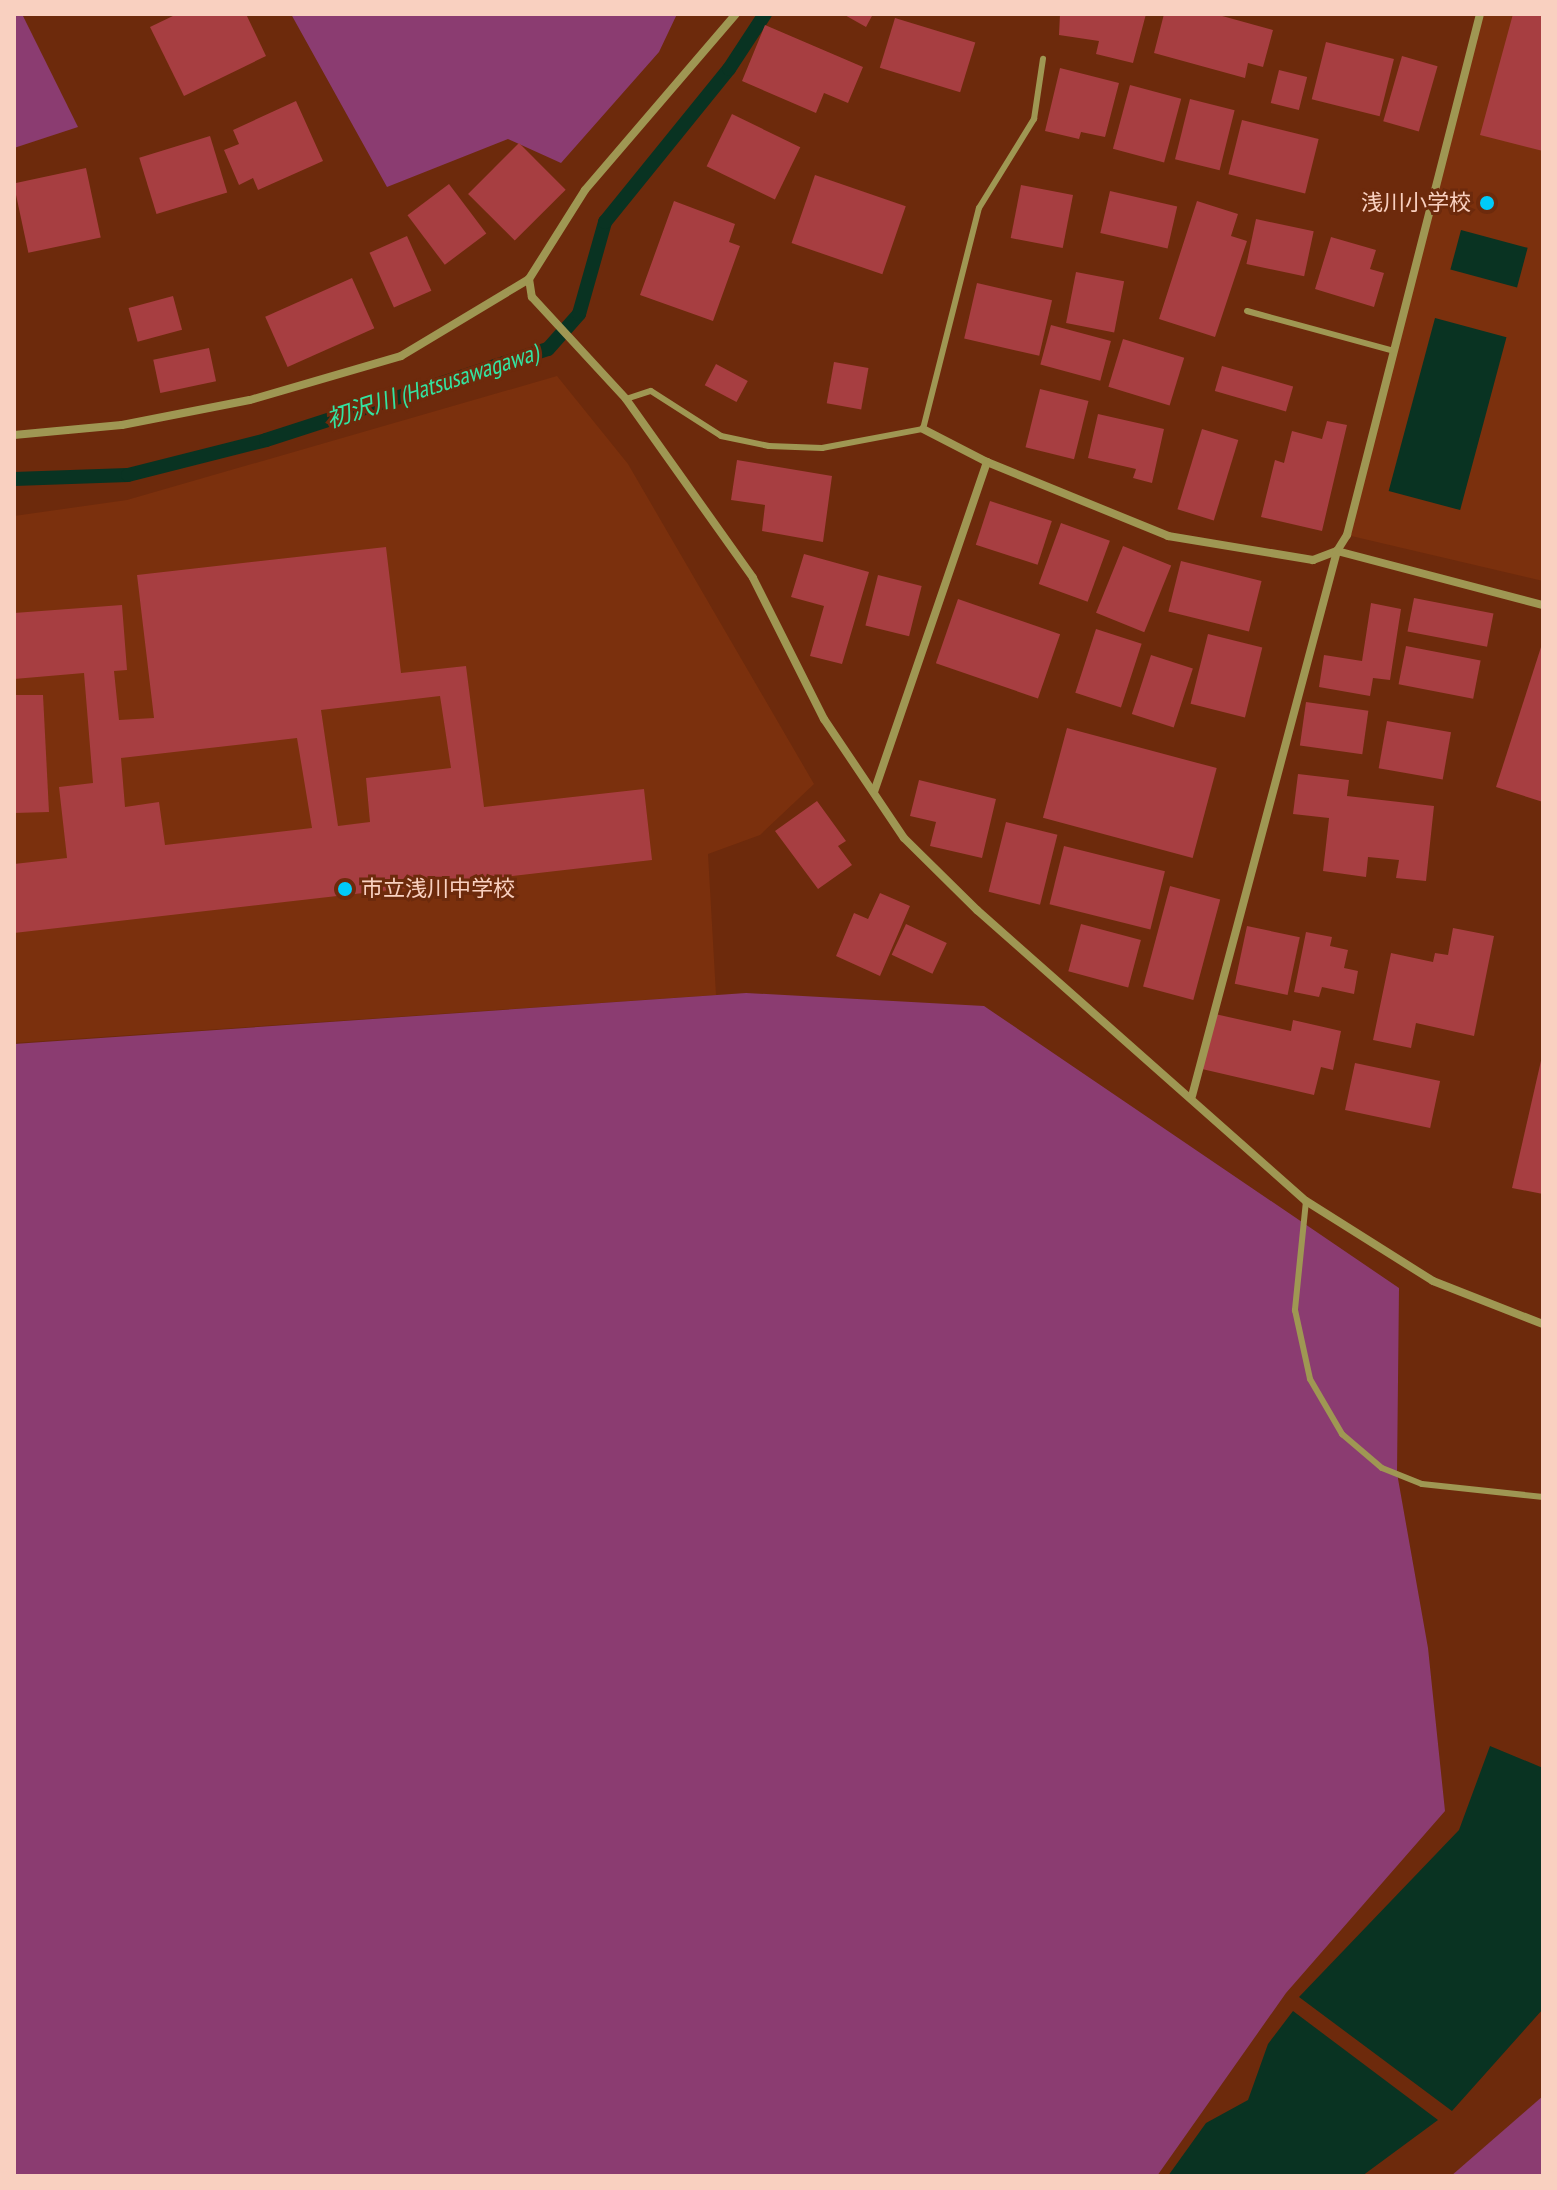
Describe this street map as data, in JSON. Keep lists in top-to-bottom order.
{
  "water": ["初沢川 (Hatsusawagawa)"],
  "places": ["浅川小学校", "市立浅川中学校"]
}
